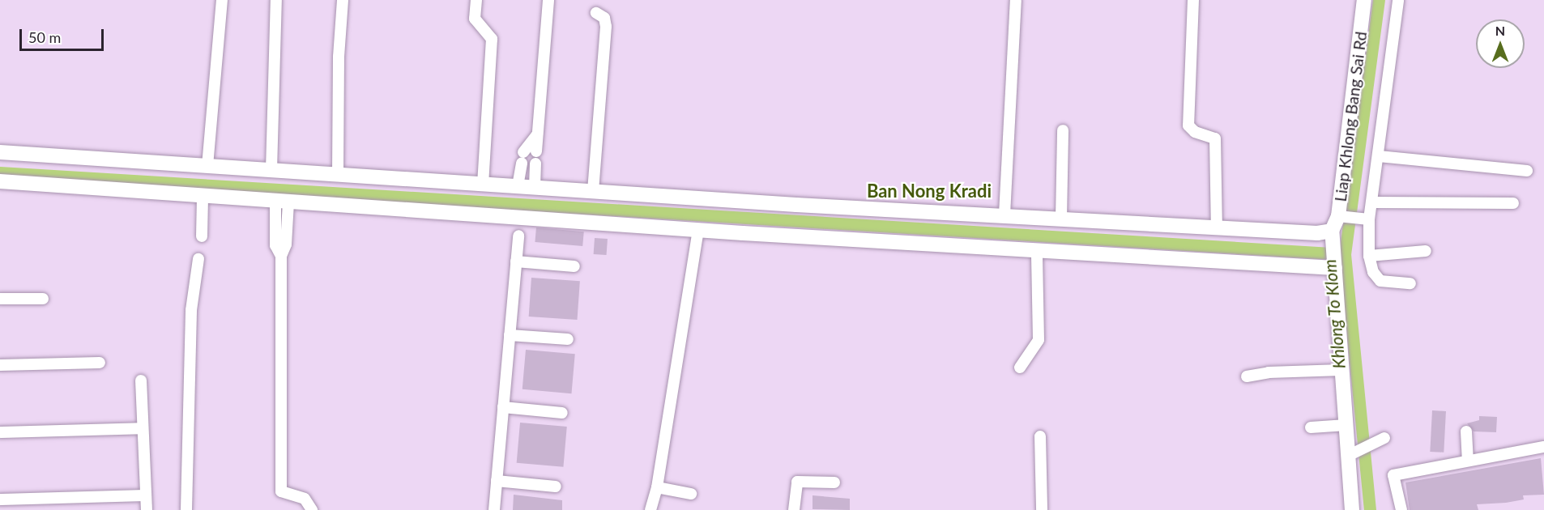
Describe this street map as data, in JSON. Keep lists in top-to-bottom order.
{
  "streets": {
    "street": ["Liap Khlong Bang Sai Rd"]
  },
  "districts": ["Ban Nong Kradi"],
  "water": ["Khlong To Klom"],
  "scale_bar": "50 m",
  "north": "top"
}
